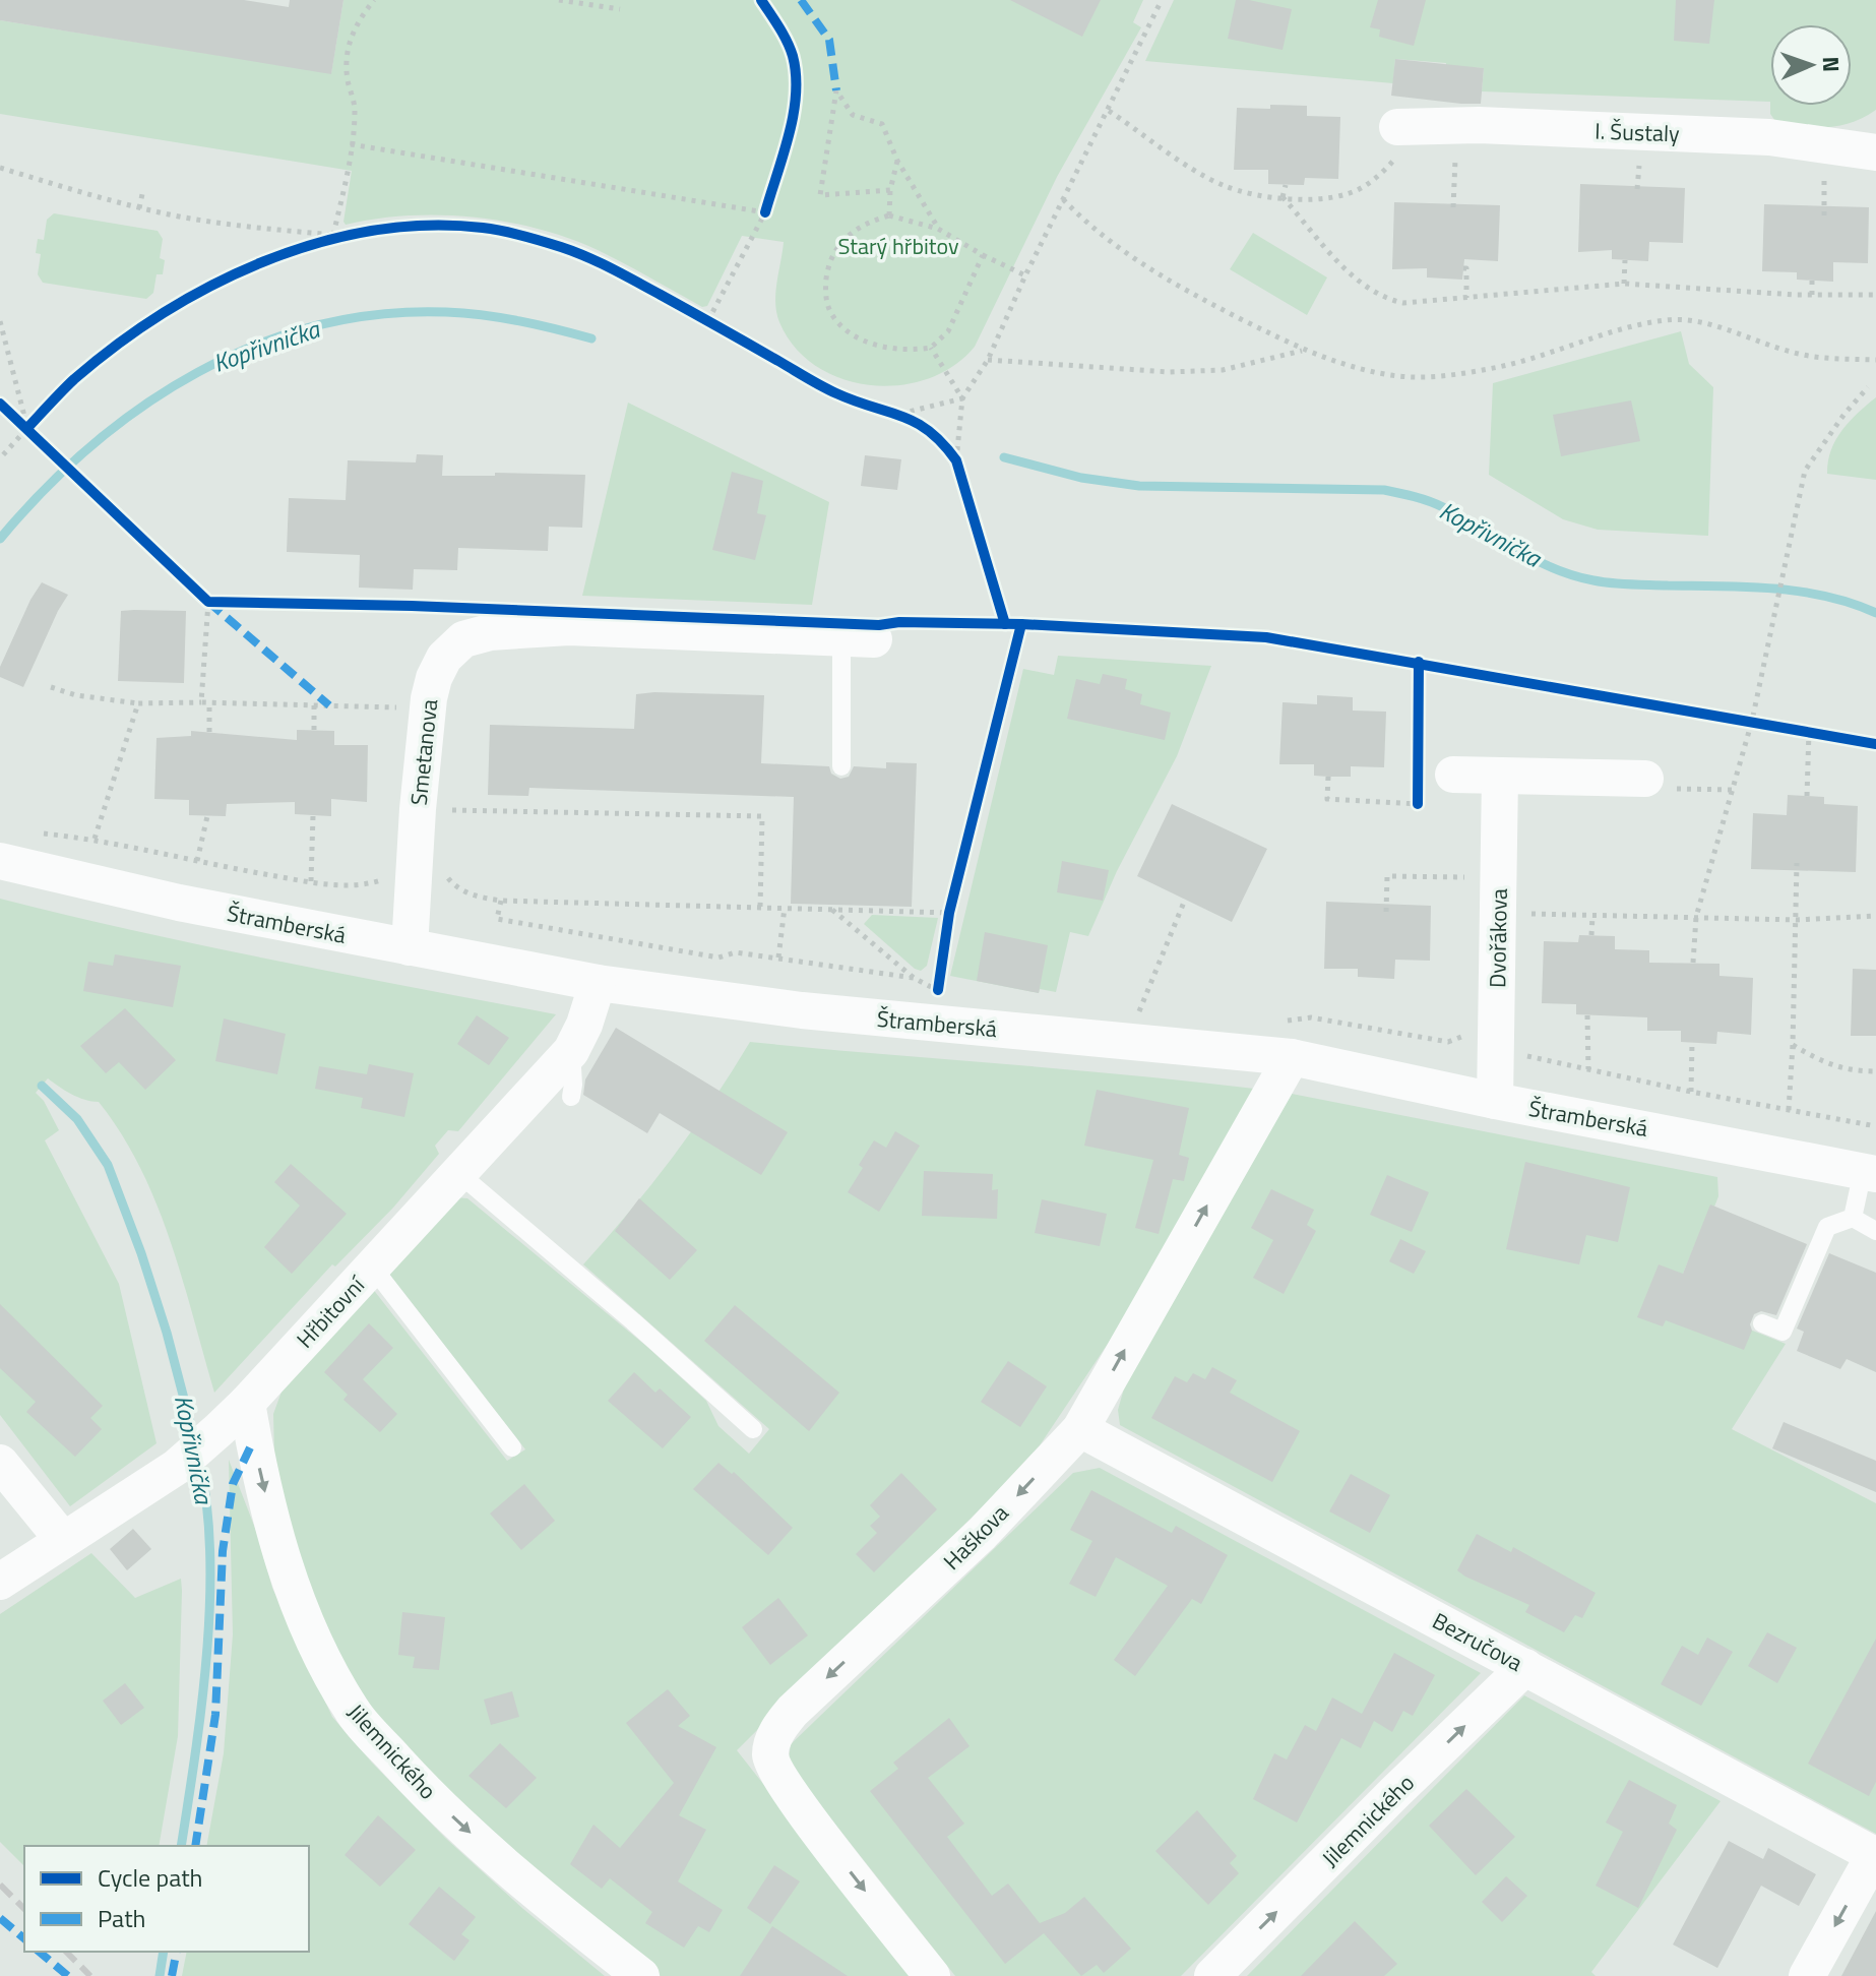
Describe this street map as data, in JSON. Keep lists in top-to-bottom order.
{
  "streets": {
    "street": [
      "I. Šustaly",
      "Smetanova",
      "Štramberská",
      "Dvořákova",
      "Hřbitovní",
      "Haškova",
      "Bezručova",
      "Jilemnického"
    ]
  },
  "crossings": [
    ["Smetanova", "Štramberská"],
    ["Štramberská", "Dvořákova"],
    ["Štramberská", "Hřbitovní"],
    ["Štramberská", "Haškova"],
    ["Hřbitovní", "Jilemnického"],
    ["Haškova", "Bezručova"],
    ["Bezručova", "Jilemnického"]
  ],
  "water": ["Kopřivnička"],
  "parks": ["Starý hřbitov"],
  "legend": ["Cycle path", "Path"],
  "north": "right"
}
